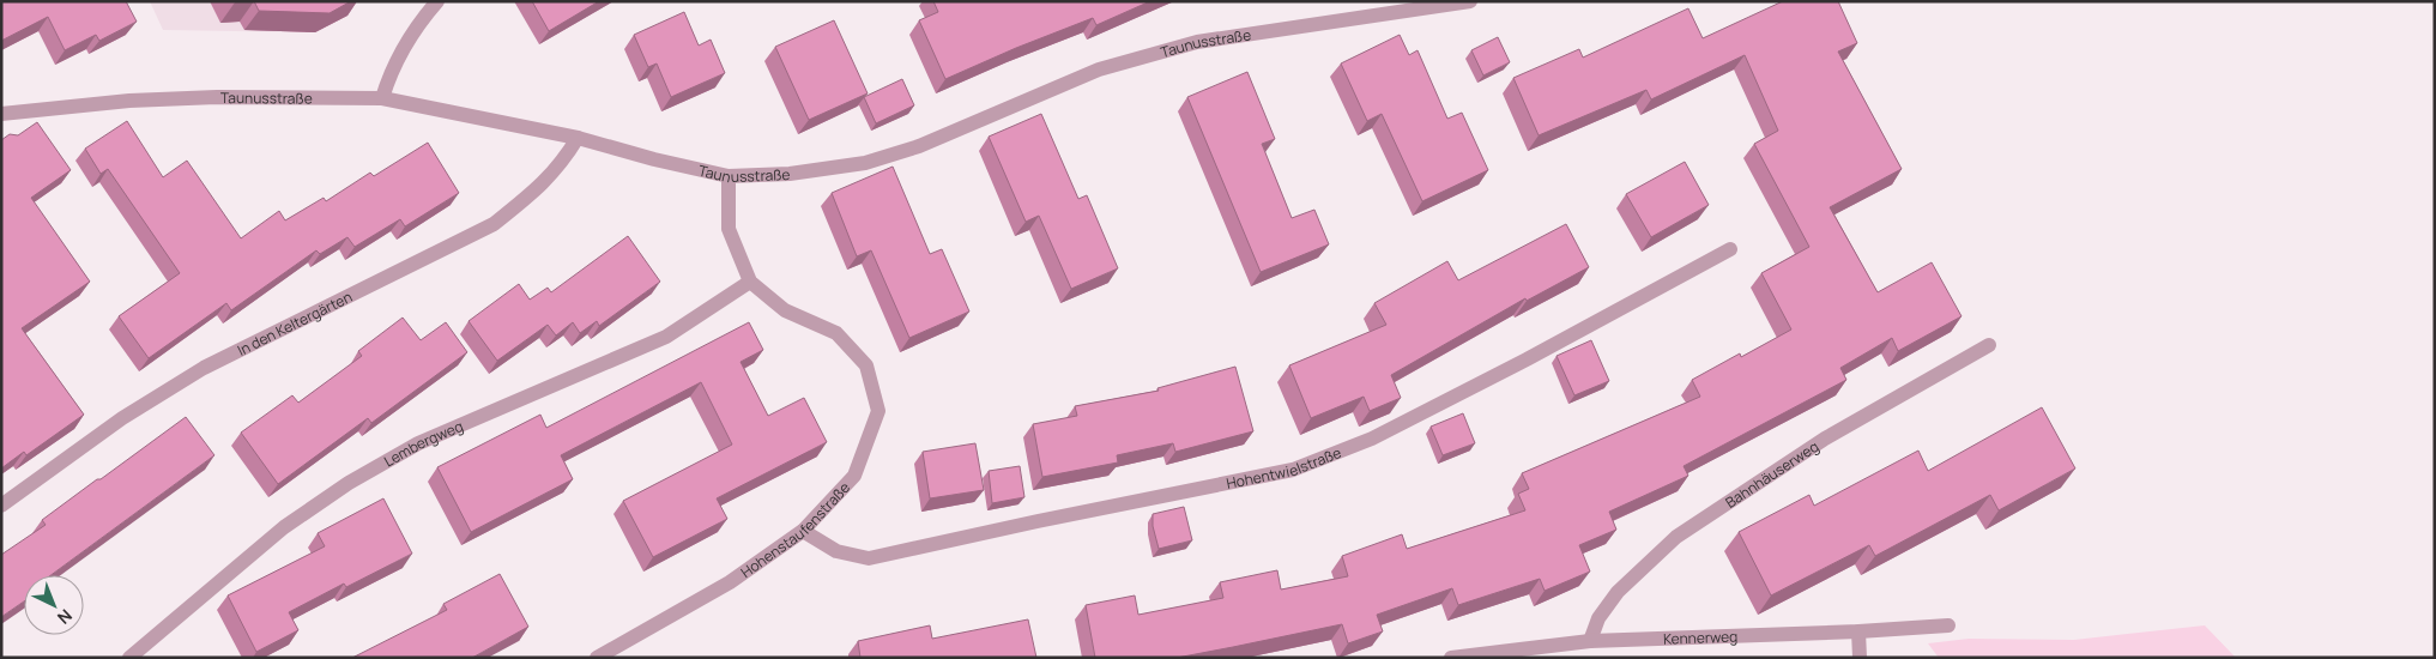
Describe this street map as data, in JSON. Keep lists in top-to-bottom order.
{
  "streets": {
    "street": [
      "Taunusstraße",
      "In den Keltergärten",
      "Lembergweg",
      "Hohentwielstraße",
      "Bahnhäuserweg",
      "Hohenstaufenstraße",
      "Kennerweg"
    ]
  },
  "crossings": [
    ["Taunusstraße", "In den Keltergärten"],
    ["Taunusstraße", "Hohenstaufenstraße"],
    ["Lembergweg", "Hohenstaufenstraße"],
    ["Hohentwielstraße", "Hohenstaufenstraße"],
    ["Bahnhäuserweg", "Kennerweg"]
  ],
  "north": "bottom right"
}
